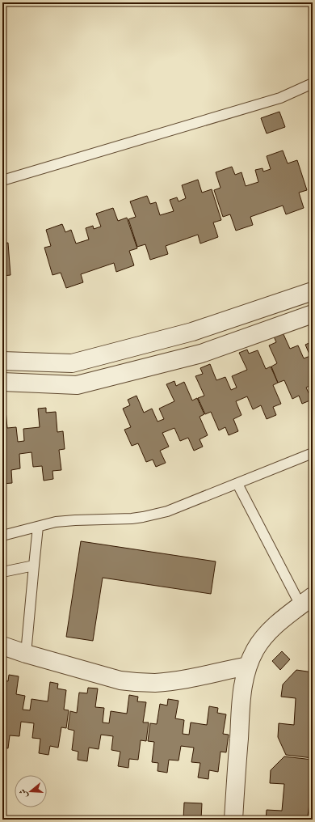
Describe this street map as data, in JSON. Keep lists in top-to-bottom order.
{
  "north": "left"
}
